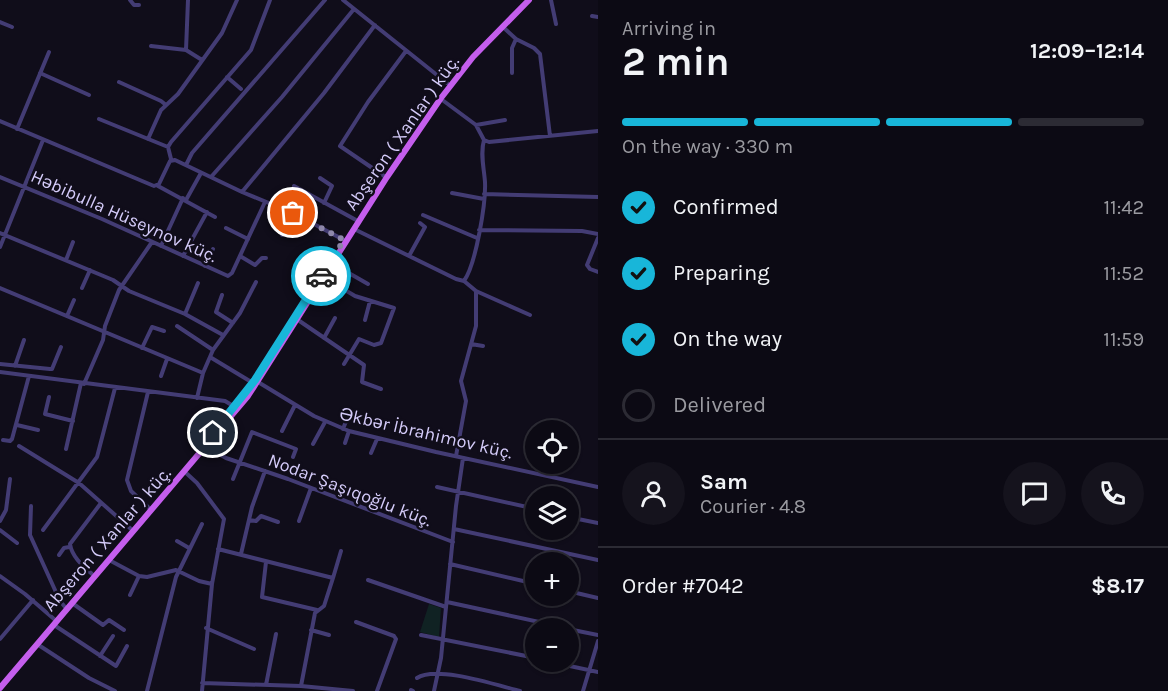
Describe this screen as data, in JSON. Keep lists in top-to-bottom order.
{
  "streets": {
    "main road": ["Abşeron ( Xanlar ) küç."],
    "street": ["Həbibulla Hüseynov küç.", "Əkbər İbrahimov küç.", "Nodar Şaşıqoğlu küç."]
  },
  "crossings": [
    ["Abşeron ( Xanlar ) küç.", "Əkbər İbrahimov küç."],
    ["Abşeron ( Xanlar ) küç.", "Nodar Şaşıqoğlu küç."]
  ],
  "page": {
    "heading": ["2 min", "Arriving in", "12:09–12:14"],
    "panel": [
      "Sam",
      "Courier · 4.8",
      "Order #7042",
      "$8.17"
    ],
    "bar": "On the way · 330 m",
    "list": [
      ["Confirmed", "11:42"],
      ["Preparing", "11:52"],
      ["On the way", "11:59"],
      "Delivered"
    ],
    "map_buttons": ["+", "−"]
  }
}
